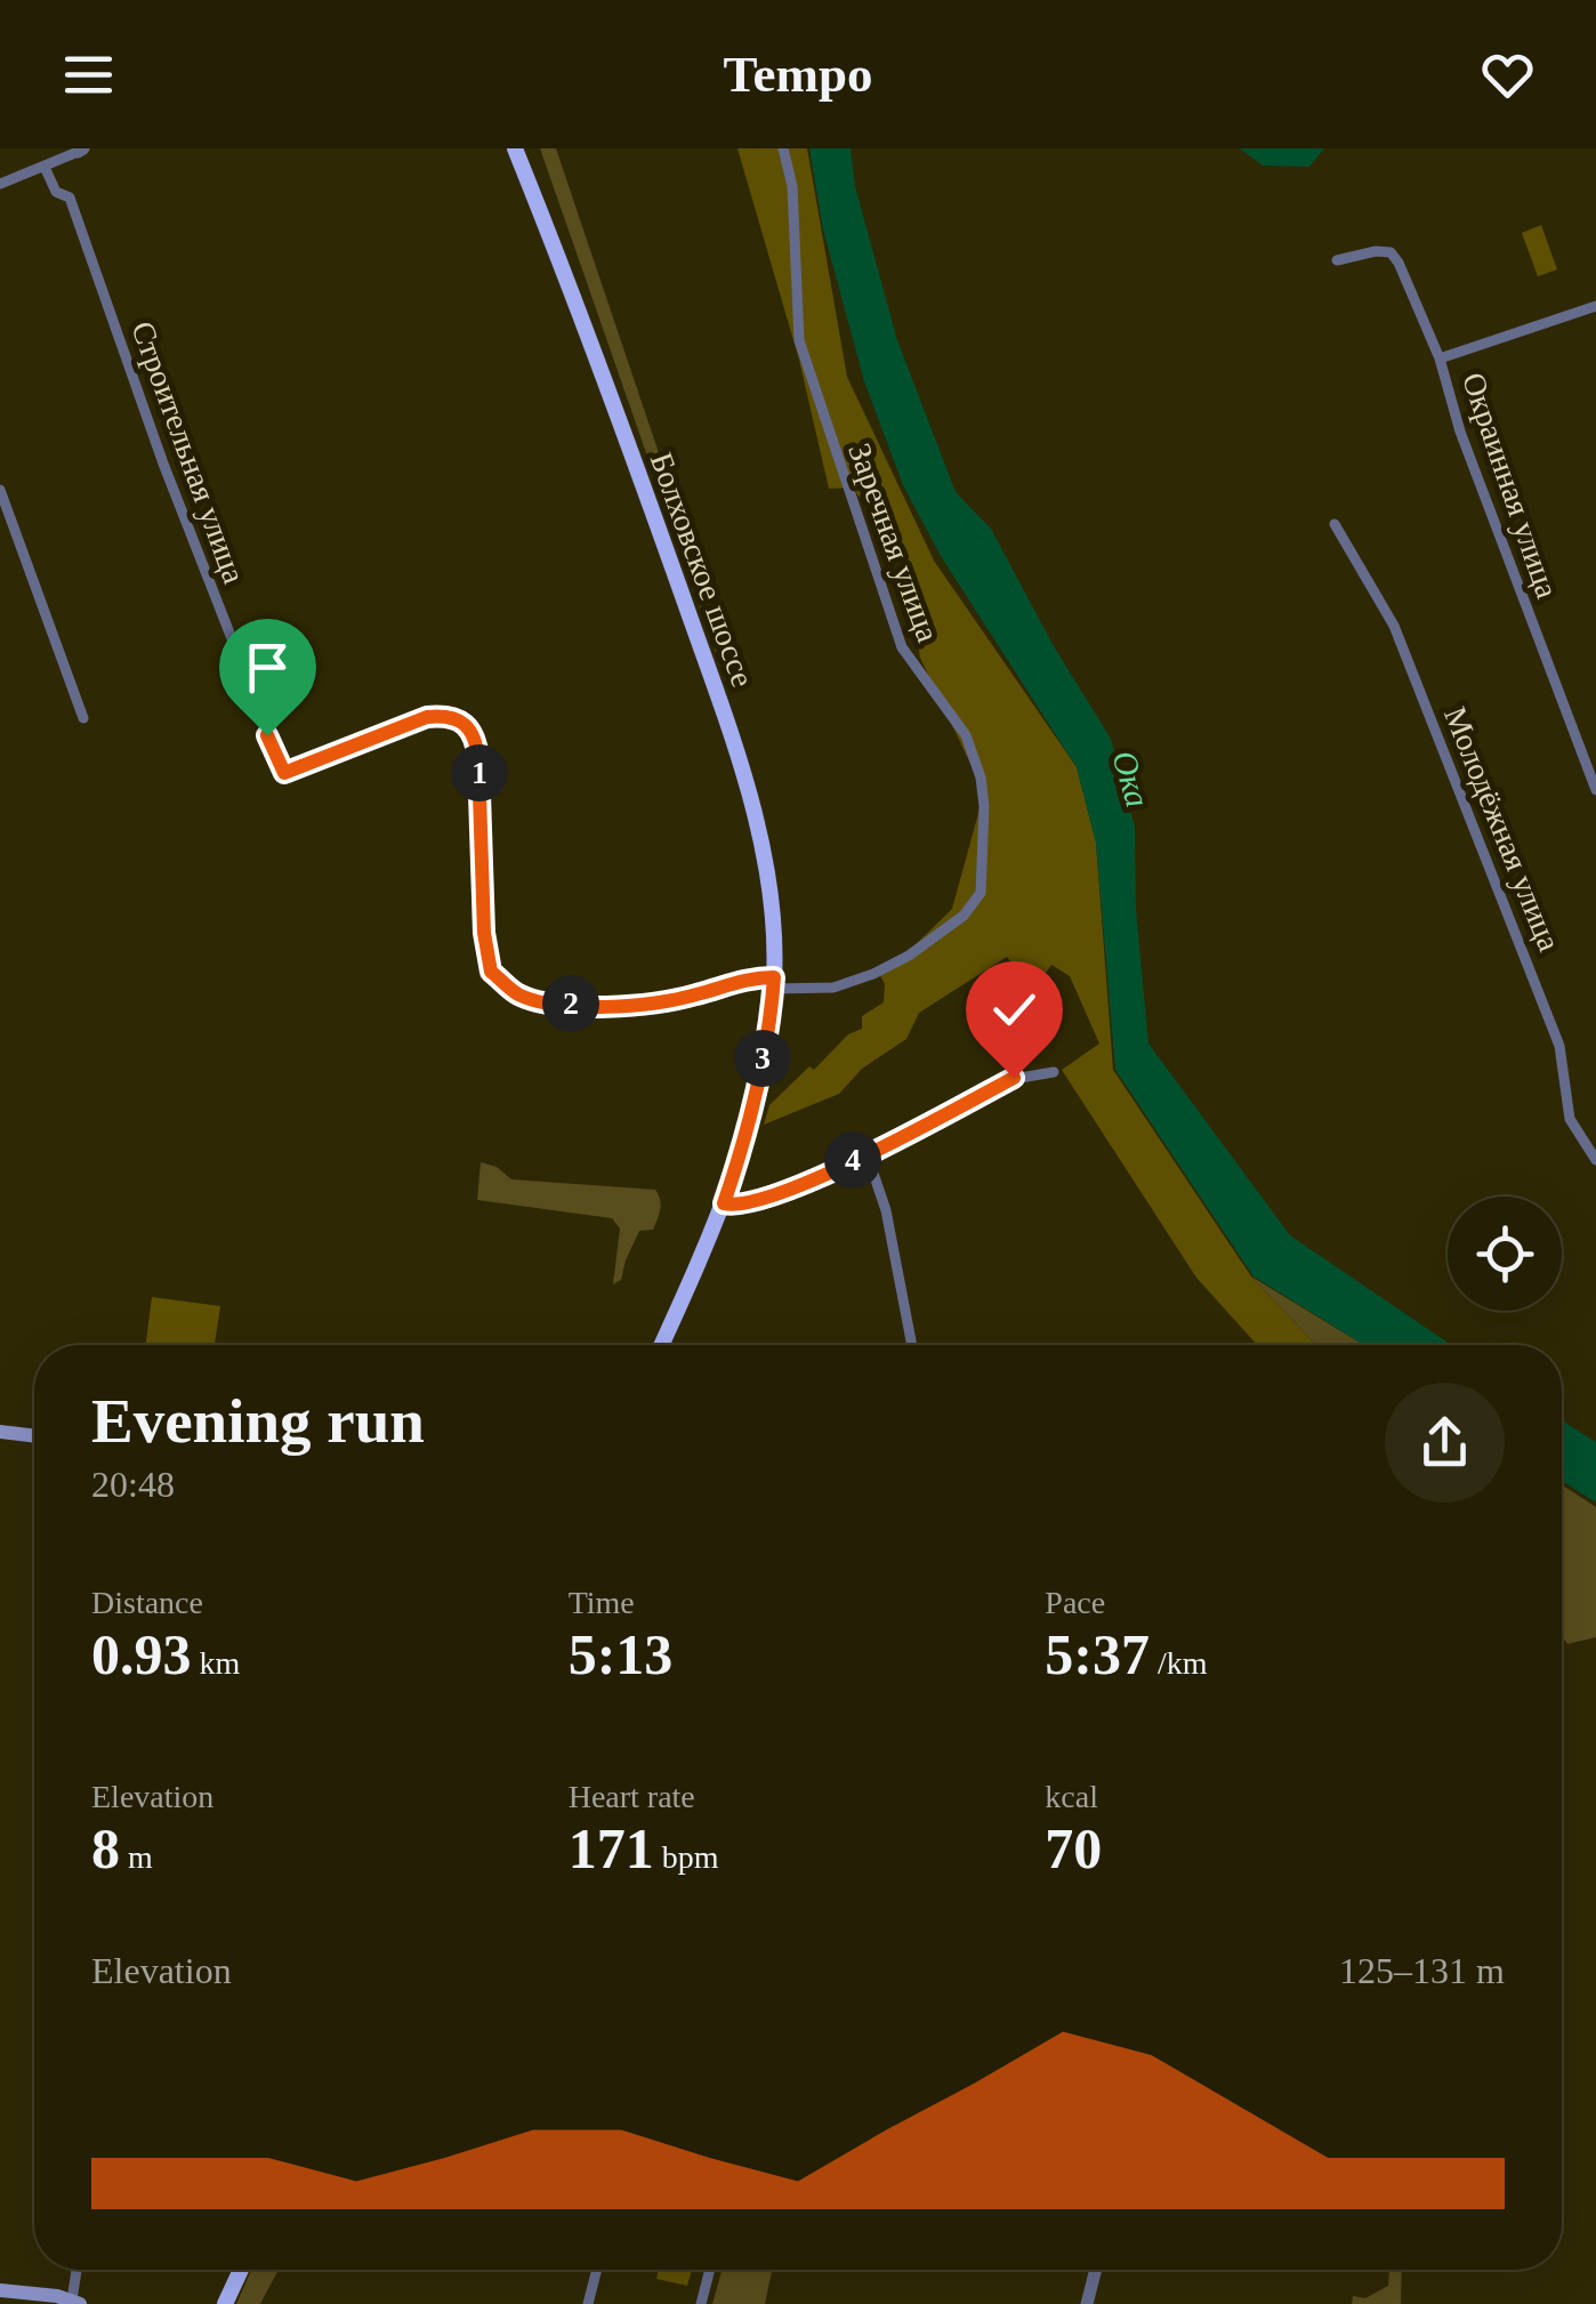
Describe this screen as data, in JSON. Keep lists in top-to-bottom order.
{
  "streets": {
    "main road": ["Болховское шоссе"],
    "street": [
      "Строительная улица",
      "Окраинная улица",
      "Заречная улица",
      "Молодёжная улица"
    ]
  },
  "crossings": [
    ["Строительная улица", "Заречная улица"],
    ["Строительная улица", "Болховское шоссе"],
    ["Заречная улица", "Болховское шоссе"]
  ],
  "water": ["Ока"],
  "page": {
    "header": "Tempo",
    "pins": [
      "1",
      "2",
      "3",
      "4"
    ],
    "heading": ["Evening run", "20:48"],
    "stats": [
      ["Distance", "0.93 km"],
      ["Time", "5:13"],
      ["Pace", "5:37 /km"],
      ["Elevation", "8 m"],
      ["Heart rate", "171 bpm"],
      ["kcal", "70"]
    ],
    "chart": ["Elevation", "125–131 m"]
  }
}
